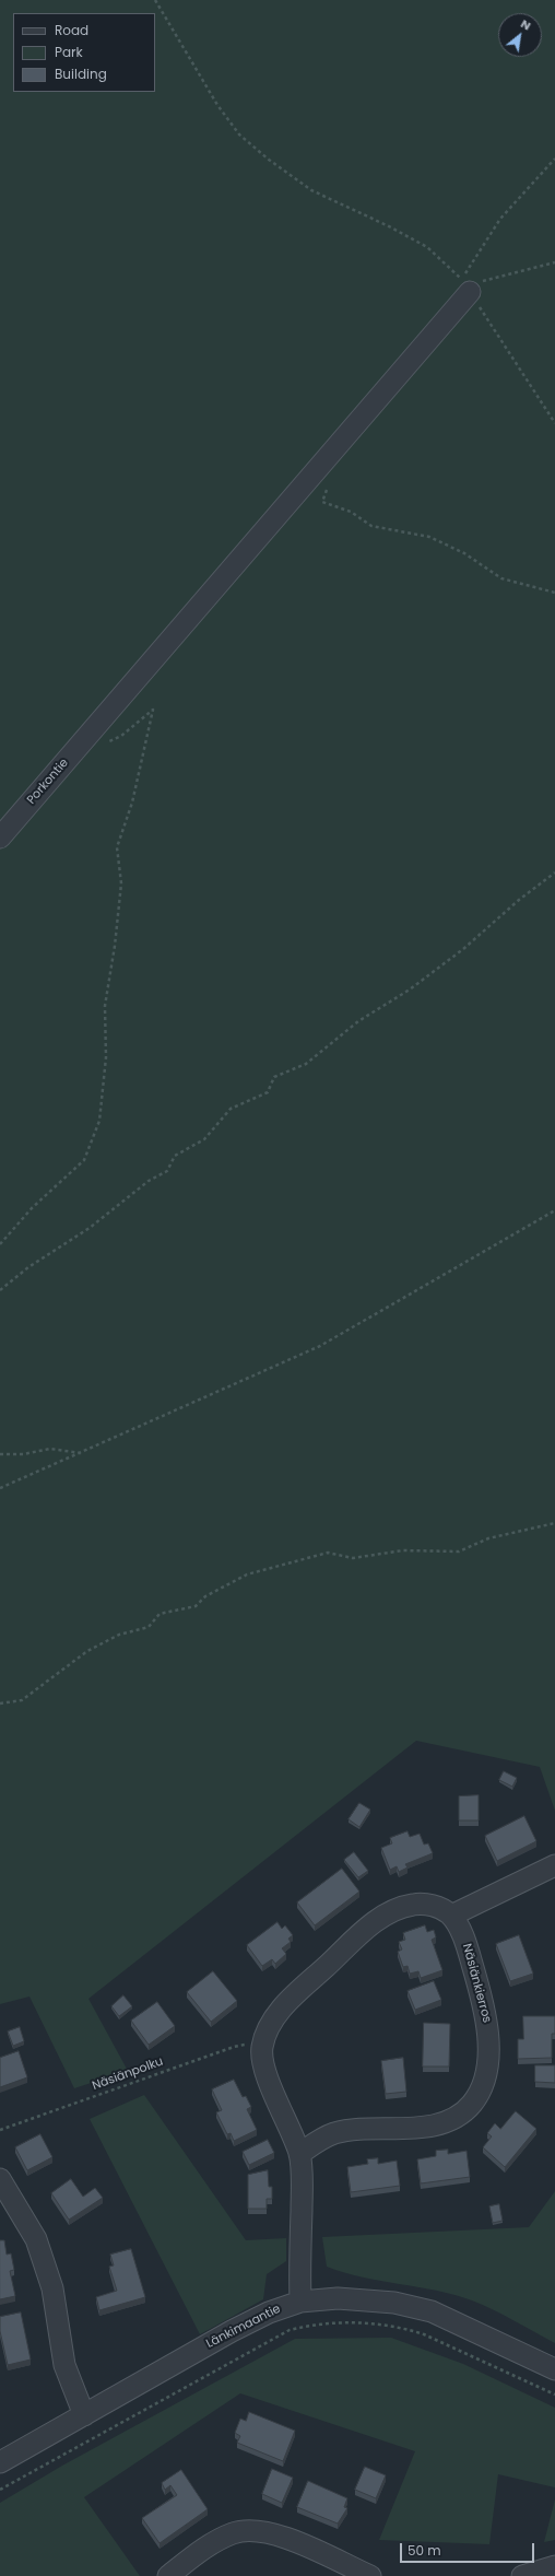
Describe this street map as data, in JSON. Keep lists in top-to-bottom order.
{
  "streets": {
    "street": ["Porkontie", "Näsiänkierros", "Länkimaantie"],
    "path": ["Näsiänpolku"]
  },
  "legend": ["Road", "Park", "Building"],
  "scale_bar": "50 m",
  "north": "top right"
}
